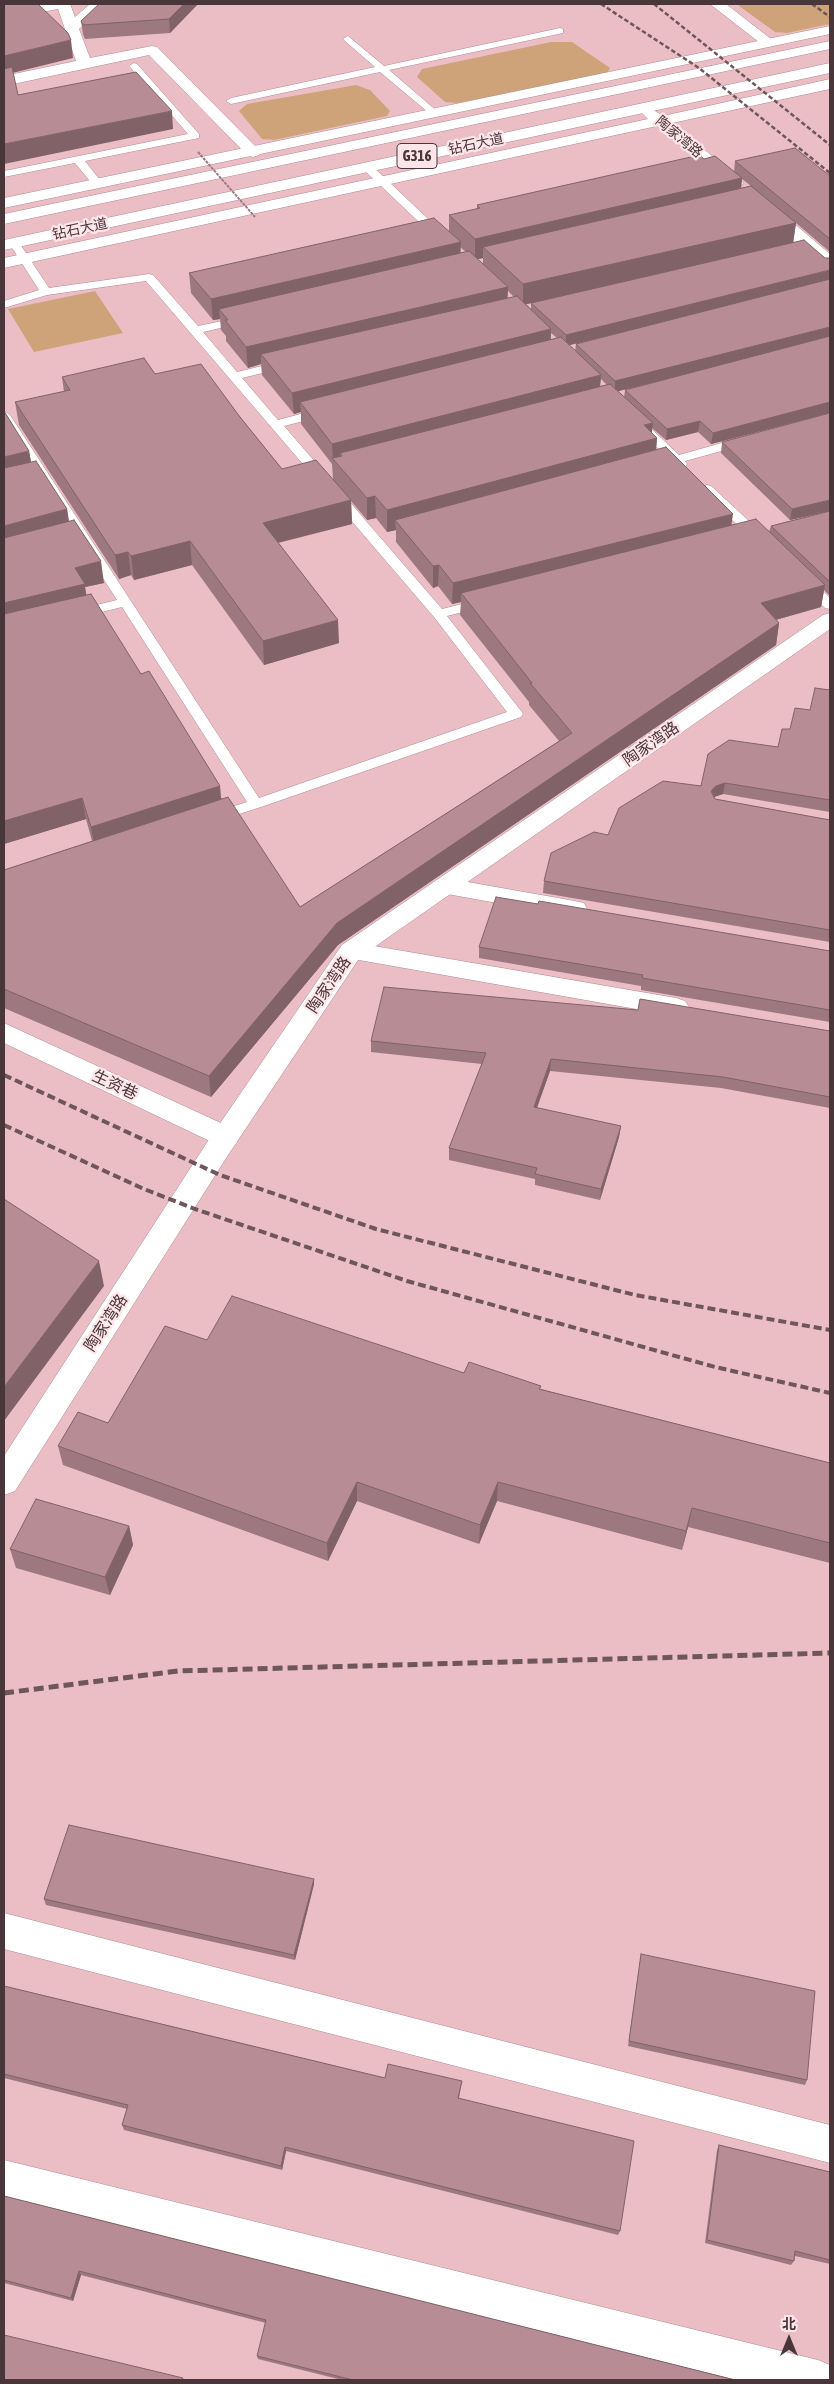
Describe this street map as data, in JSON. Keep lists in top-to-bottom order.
{
  "streets": {
    "main road": [
      "陶家湾路",
      "钻石大道",
      "G316",
      "生资巷"
    ]
  },
  "crossings": [
    ["陶家湾路", "钻石大道"],
    ["陶家湾路", "生资巷"]
  ],
  "north": "top"
}
